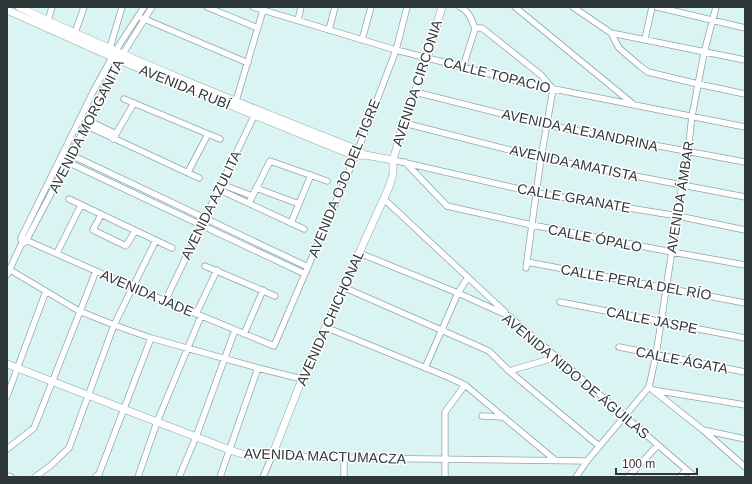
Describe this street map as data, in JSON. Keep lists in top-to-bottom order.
{
  "streets": {
    "street": [
      "CALLE TOPACIO",
      "AVENIDA CIRCONIA",
      "AVENIDA RUBÍ",
      "AVENIDA MORGANITA",
      "AVENIDA ALEJANDRINA",
      "AVENIDA AMATISTA",
      "AVENIDA OJO DEL TIGRE",
      "AVENIDA ÁMBAR",
      "CALLE GRANATE",
      "AVENIDA AZULITA",
      "CALLE ÓPALO",
      "CALLE PERLA DEL RÍO",
      "AVENIDA JADE",
      "AVENIDA CHICHONAL",
      "CALLE JASPE",
      "CALLE ÁGATA",
      "AVENIDA NIDO DE ÁGUILAS",
      "AVENIDA MACTUMACZA"
    ]
  },
  "crossings": [
    ["CALLE TOPACIO", "AVENIDA CIRCONIA"],
    ["CALLE TOPACIO", "AVENIDA OJO DEL TIGRE"],
    ["CALLE TOPACIO", "AVENIDA ÁMBAR"],
    ["AVENIDA CIRCONIA", "AVENIDA RUBÍ"],
    ["AVENIDA CIRCONIA", "AVENIDA ALEJANDRINA"],
    ["AVENIDA CIRCONIA", "AVENIDA AMATISTA"],
    ["AVENIDA CIRCONIA", "AVENIDA CHICHONAL"],
    ["AVENIDA RUBÍ", "AVENIDA MORGANITA"],
    ["AVENIDA RUBÍ", "AVENIDA OJO DEL TIGRE"],
    ["AVENIDA RUBÍ", "CALLE GRANATE"],
    ["AVENIDA RUBÍ", "AVENIDA AZULITA"],
    ["AVENIDA RUBÍ", "CALLE ÓPALO"],
    ["AVENIDA RUBÍ", "AVENIDA CHICHONAL"],
    ["AVENIDA MORGANITA", "AVENIDA JADE"],
    ["AVENIDA ALEJANDRINA", "AVENIDA ÁMBAR"],
    ["AVENIDA AMATISTA", "AVENIDA ÁMBAR"],
    ["AVENIDA OJO DEL TIGRE", "AVENIDA JADE"],
    ["AVENIDA ÁMBAR", "CALLE GRANATE"],
    ["AVENIDA ÁMBAR", "CALLE ÓPALO"],
    ["AVENIDA ÁMBAR", "CALLE PERLA DEL RÍO"],
    ["AVENIDA ÁMBAR", "CALLE JASPE"],
    ["AVENIDA ÁMBAR", "CALLE ÁGATA"],
    ["CALLE GRANATE", "CALLE ÓPALO"],
    ["AVENIDA AZULITA", "AVENIDA JADE"],
    ["CALLE ÓPALO", "CALLE PERLA DEL RÍO"],
    ["AVENIDA CHICHONAL", "AVENIDA NIDO DE ÁGUILAS"],
    ["AVENIDA CHICHONAL", "AVENIDA MACTUMACZA"]
  ],
  "scale_bar": "100 m"
}
